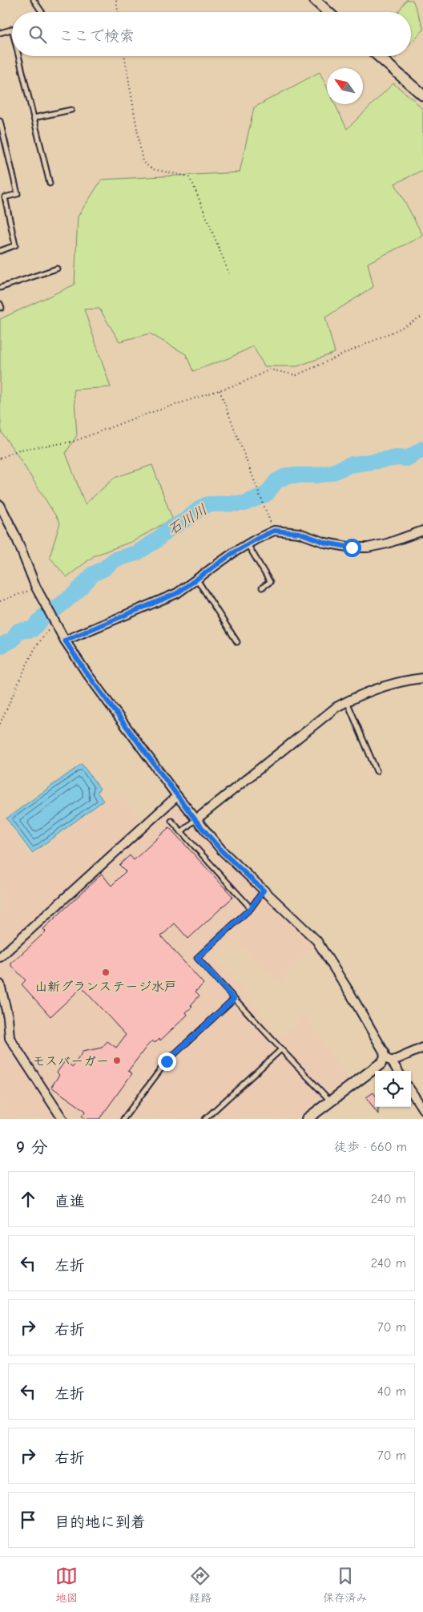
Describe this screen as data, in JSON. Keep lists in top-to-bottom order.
{
  "water": ["石川川"],
  "places": ["山新グランステージ水戸", "モスバーガー"],
  "north": "top left",
  "page": {
    "search": "ここで検索",
    "heading": ["9 分", "徒歩 · 660 m"],
    "list": [
      ["直進", "240 m"],
      ["左折", "240 m"],
      ["右折", "70 m"],
      ["左折", "40 m"],
      ["右折", "70 m"],
      "目的地に到着"
    ],
    "nav": ["地図", "経路", "保存済み"]
  }
}
